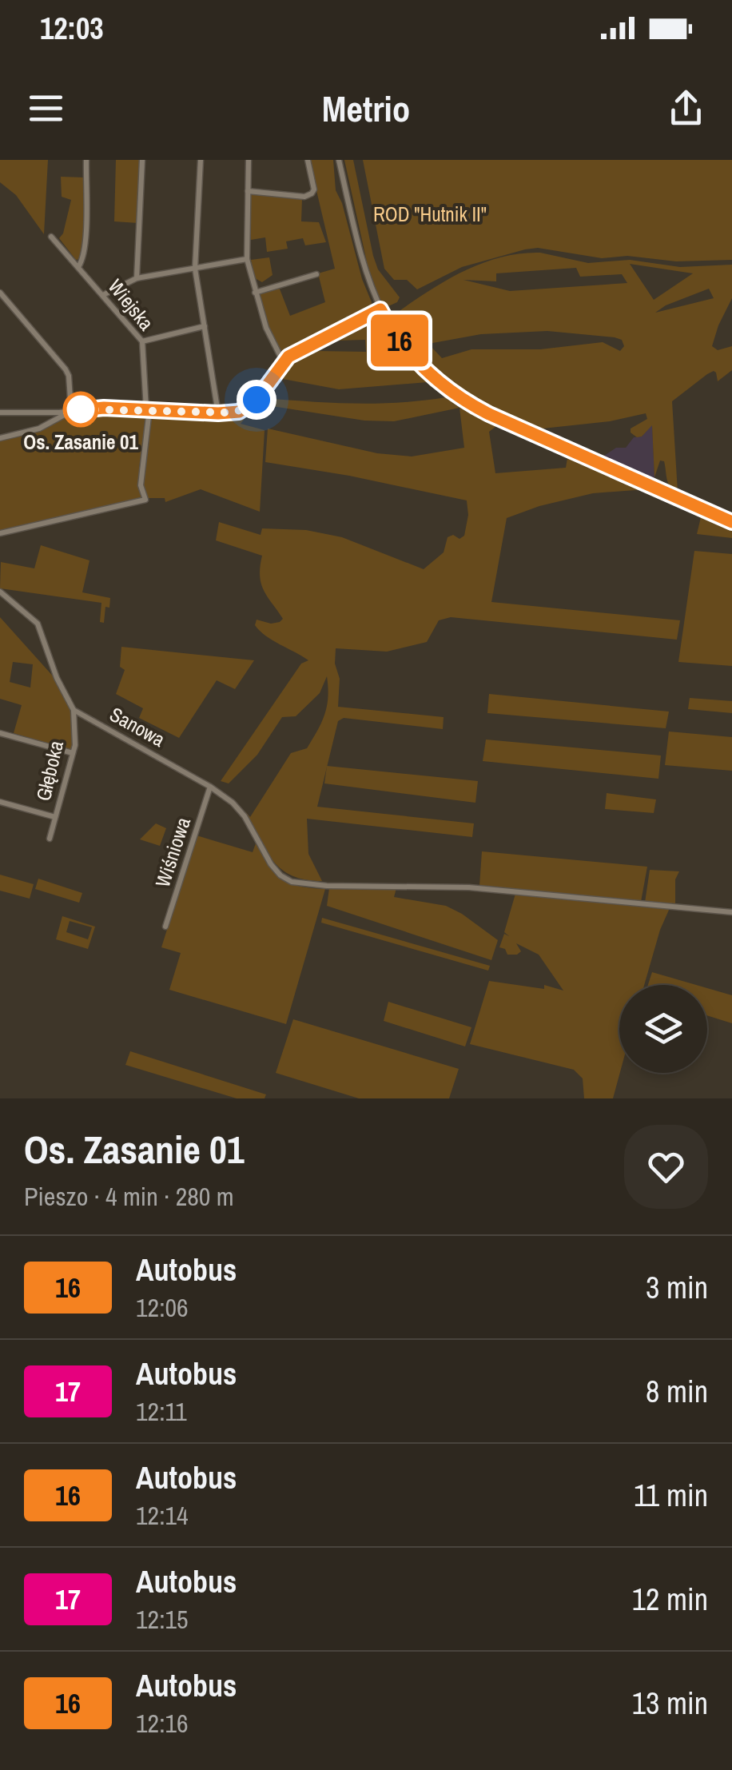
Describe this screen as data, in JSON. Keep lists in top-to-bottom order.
{
  "streets": {
    "street": [
      "Wiejska",
      "Sanowa",
      "Głęboka",
      "Wiśniowa"
    ]
  },
  "crossings": [
    ["Sanowa", "Głęboka"],
    ["Sanowa", "Wiśniowa"]
  ],
  "parks": ["ROD \"Hutnik II\""],
  "places": ["Os. Zasanie 01"],
  "lines": ["bus line 16"],
  "page": {
    "status": "12:03",
    "header": "Metrio",
    "on_map": "16",
    "heading": ["Os. Zasanie 01", "Pieszo · 4 min · 280 m"],
    "list": [
      {
        "mark": "16",
        "name": "Autobus",
        "note": "12:06",
        "value": "3 min"
      },
      {
        "mark": "17",
        "name": "Autobus",
        "note": "12:11",
        "value": "8 min"
      },
      {
        "mark": "16",
        "name": "Autobus",
        "note": "12:14",
        "value": "11 min"
      },
      {
        "mark": "17",
        "name": "Autobus",
        "note": "12:15",
        "value": "12 min"
      },
      {
        "mark": "16",
        "name": "Autobus",
        "note": "12:16",
        "value": "13 min"
      }
    ]
  }
}
